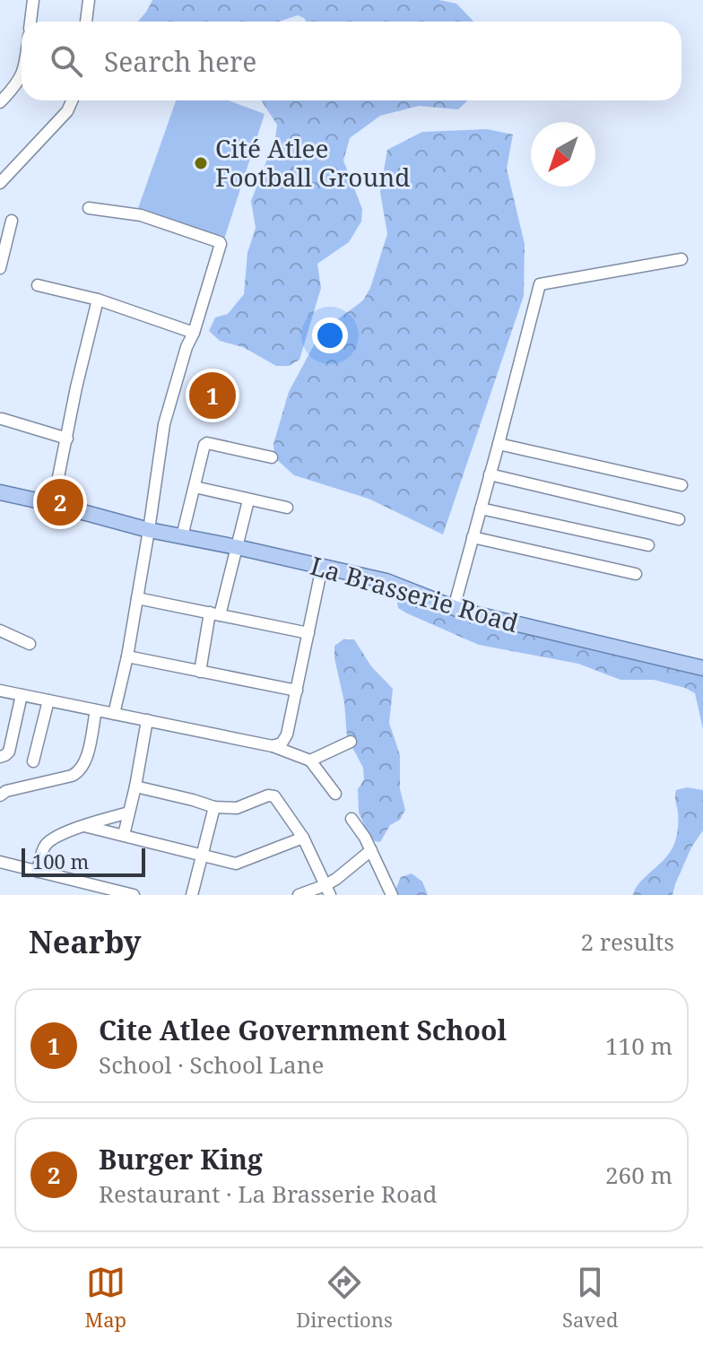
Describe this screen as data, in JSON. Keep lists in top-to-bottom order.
{
  "streets": {
    "main road": ["La Brasserie Road"]
  },
  "places": ["Cité Atlee Football Ground"],
  "scale_bar": "100 m",
  "north": "bottom left",
  "page": {
    "search": "Search here",
    "pins": ["1", "2"],
    "scale": "100 m",
    "heading": ["Nearby", "2 results"],
    "list": [
      {
        "mark": "1",
        "name": "Cite Atlee Government School",
        "note": "School · School Lane",
        "value": "110 m"
      },
      {
        "mark": "2",
        "name": "Burger King",
        "note": "Restaurant · La Brasserie Road",
        "value": "260 m"
      }
    ],
    "nav": ["Map", "Directions", "Saved"]
  }
}
